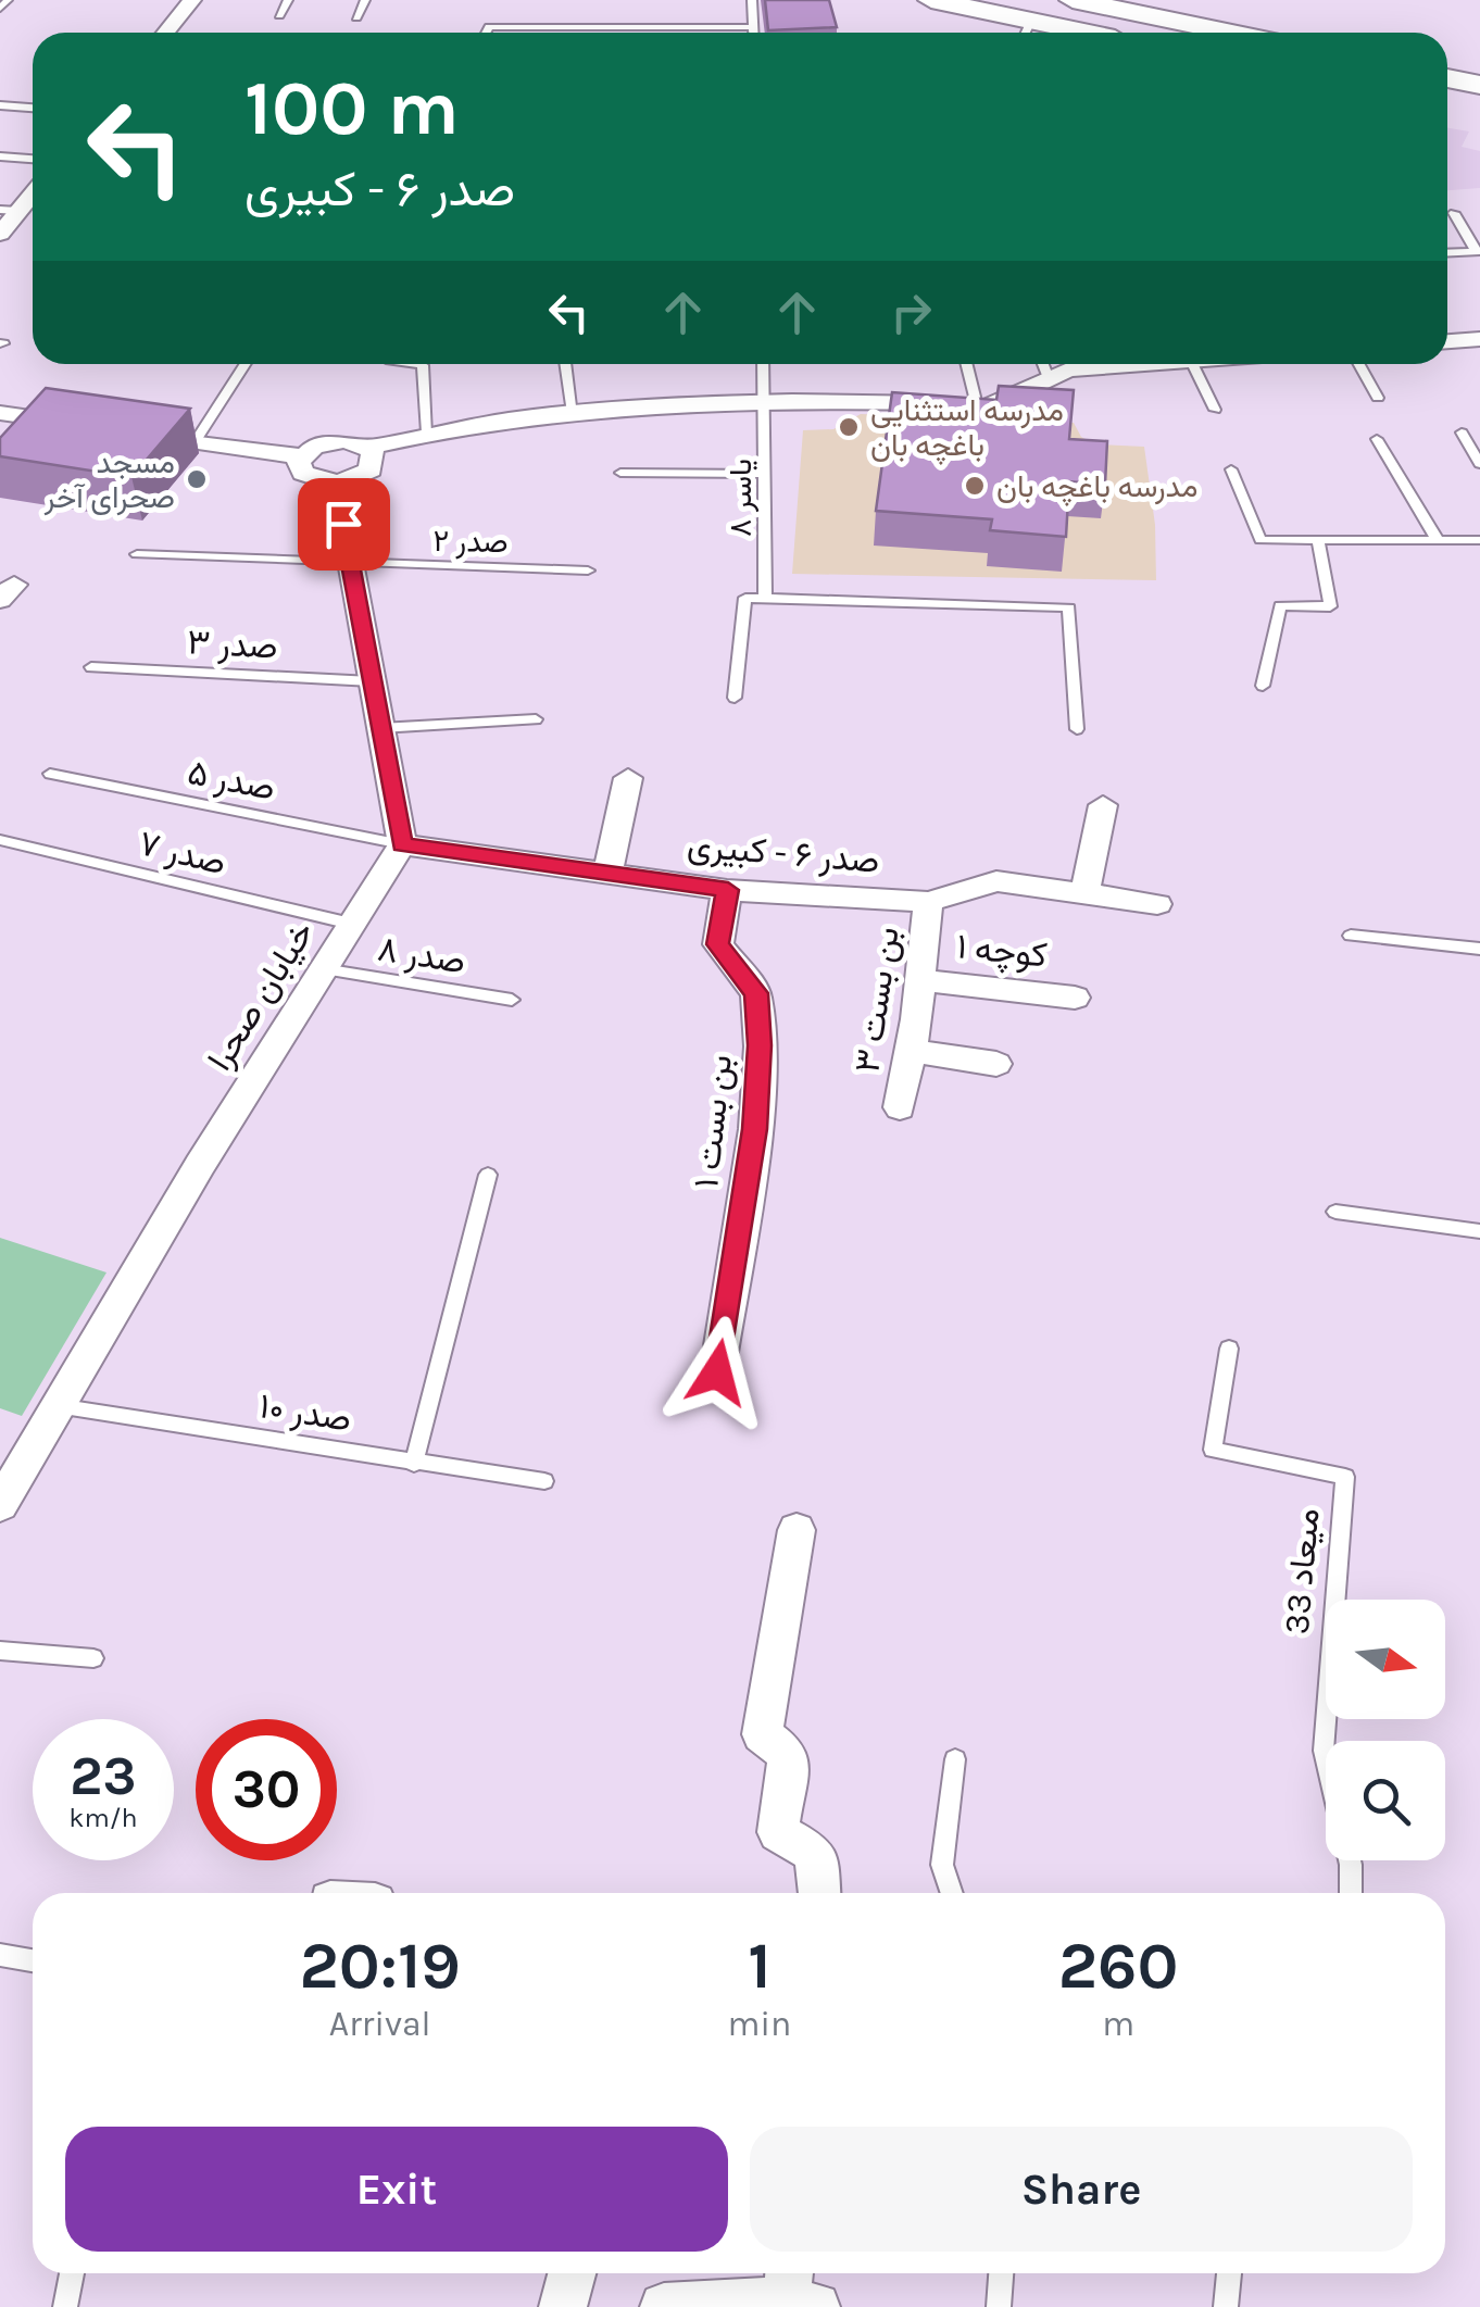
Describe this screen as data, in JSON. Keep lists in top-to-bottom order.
{
  "streets": {
    "street": [
      "صدر ۶ - کبیری",
      "کوچه ۱",
      "خیابان صحرا",
      "بن بست ۳",
      "بن بست ۱"
    ],
    "lane": [
      "یاسر ۸",
      "صدر ۲",
      "صدر ۳",
      "صدر ۵",
      "صدر ۷",
      "صدر ۸",
      "صدر ۱۰",
      "میعاد 33"
    ]
  },
  "crossings": [
    ["صدر ۵", "صدر ۶ - کبیری"],
    ["صدر ۵", "خیابان صحرا"],
    ["صدر ۷", "خیابان صحرا"],
    ["صدر ۶ - کبیری", "خیابان صحرا"],
    ["صدر ۶ - کبیری", "بن بست ۳"],
    ["صدر ۶ - کبیری", "بن بست ۱"],
    ["کوچه ۱", "بن بست ۳"],
    ["صدر ۸", "خیابان صحرا"],
    ["خیابان صحرا", "صدر ۱۰"]
  ],
  "places": ["مدرسه استثنایی باغچه بان", "مسجد صحرای آخر", "مدرسه باغچه بان"],
  "north": "right",
  "page": {
    "turn": ["100 m", "صدر ۶ - کبیری"],
    "speed": "23 km/h",
    "limit": "30",
    "eta": [
      "20:19",
      "Arrival",
      "1",
      "min",
      "260",
      "m"
    ],
    "buttons": ["Exit", "Share"]
  }
}
